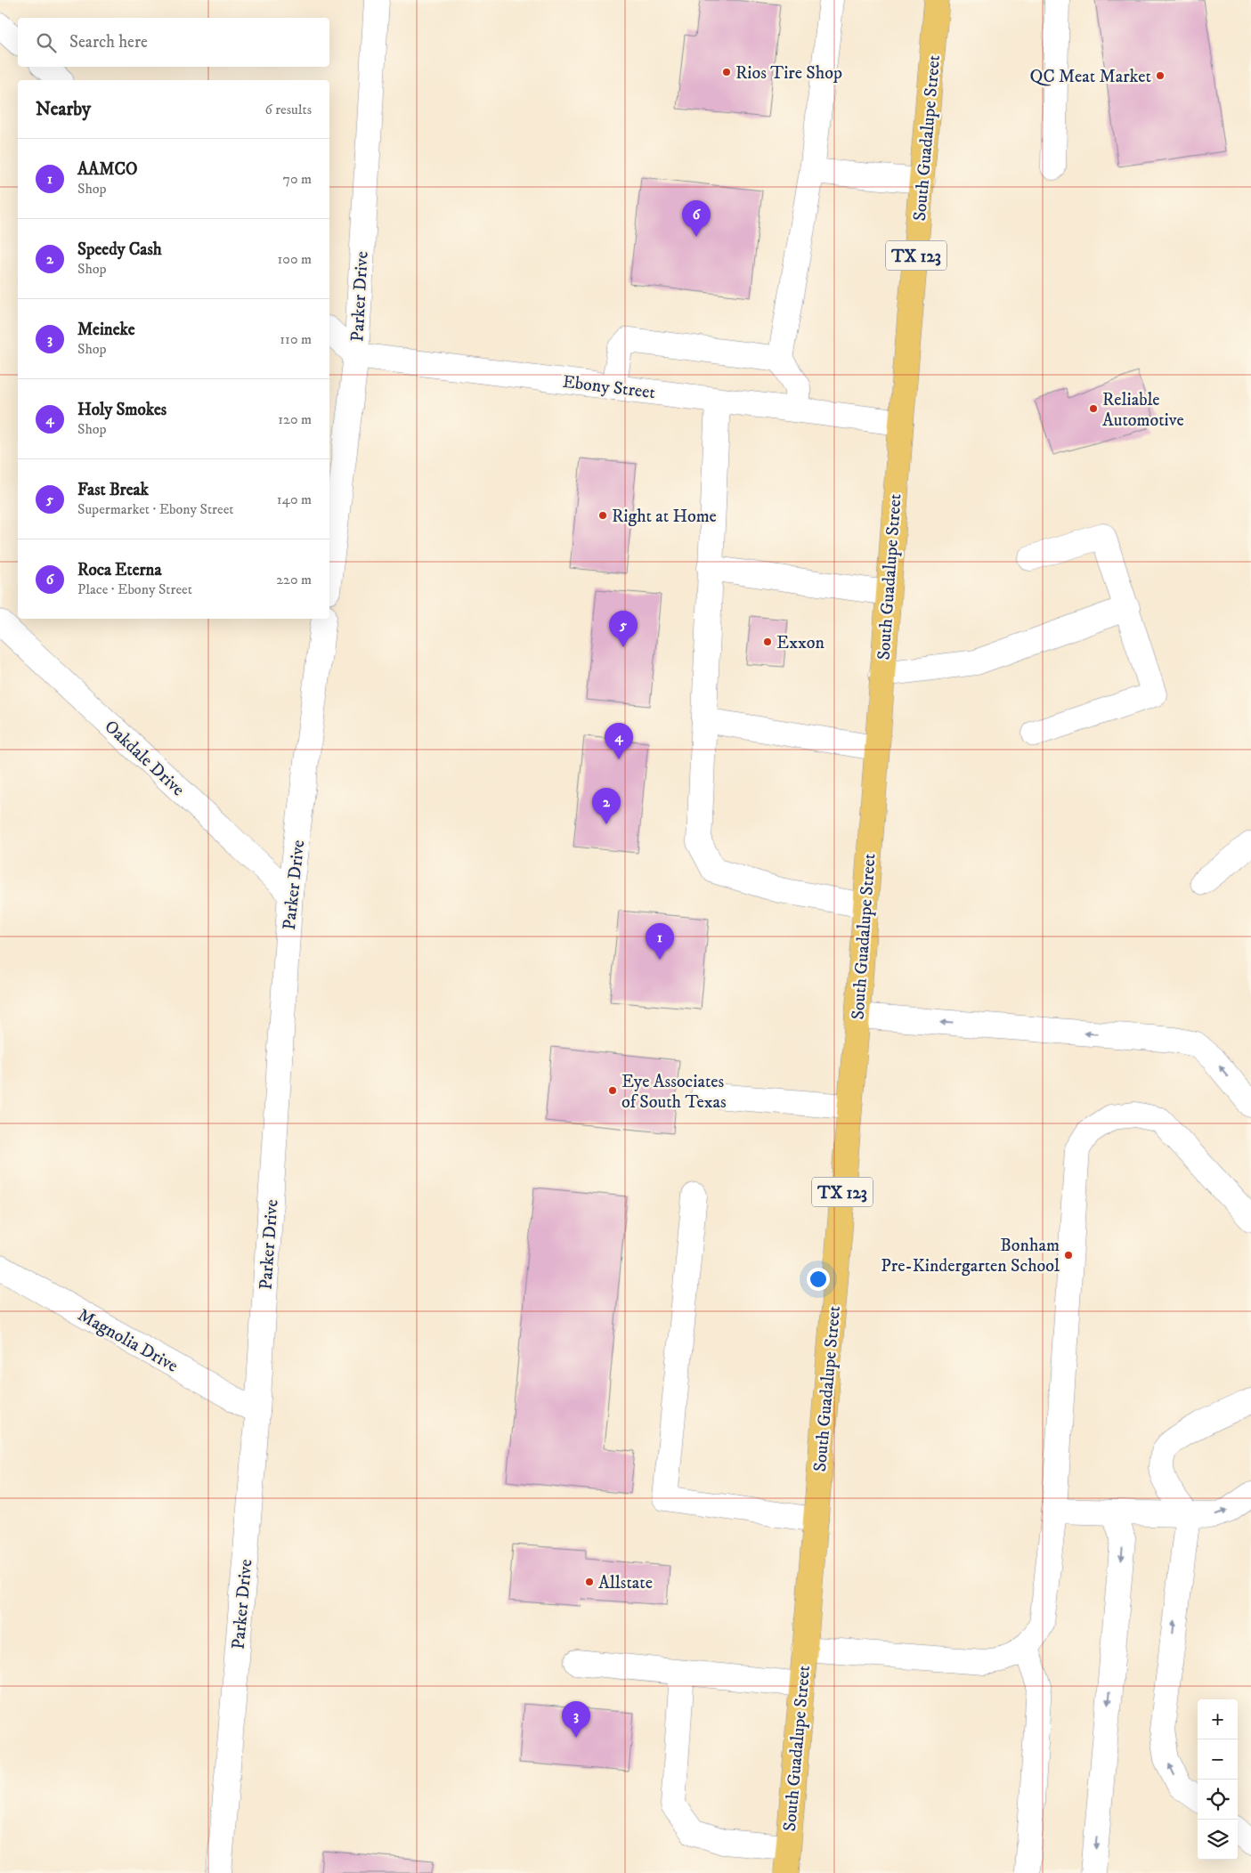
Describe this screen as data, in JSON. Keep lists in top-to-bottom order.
{
  "streets": {
    "main road": ["South Guadalupe Street", "TX 123"],
    "street": [
      "Parker Drive",
      "Ebony Street",
      "Oakdale Drive",
      "Magnolia Drive"
    ]
  },
  "crossings": [
    ["South Guadalupe Street", "Ebony Street"],
    ["Parker Drive", "Ebony Street"],
    ["Parker Drive", "Oakdale Drive"],
    ["Parker Drive", "Magnolia Drive"]
  ],
  "places": [
    "Rios Tire Shop",
    "QC Meat Market",
    "Reliable Automotive",
    "Right at Home",
    "Exxon",
    "Eye Associates of South Texas",
    "Bonham Pre-Kindergarten School",
    "Allstate"
  ],
  "page": {
    "search": "Search here",
    "heading": ["Nearby", "6 results"],
    "list": [
      {
        "mark": "1",
        "name": "AAMCO",
        "note": "Shop",
        "value": "70 m"
      },
      {
        "mark": "2",
        "name": "Speedy Cash",
        "note": "Shop",
        "value": "100 m"
      },
      {
        "mark": "3",
        "name": "Meineke",
        "note": "Shop",
        "value": "110 m"
      },
      {
        "mark": "4",
        "name": "Holy Smokes",
        "note": "Shop",
        "value": "120 m"
      },
      {
        "mark": "5",
        "name": "Fast Break",
        "note": "Supermarket · Ebony Street",
        "value": "140 m"
      },
      {
        "mark": "6",
        "name": "Roca Eterna",
        "note": "Place · Ebony Street",
        "value": "220 m"
      }
    ],
    "pins": [
      "6",
      "5",
      "4",
      "2",
      "1",
      "3"
    ],
    "map_buttons": ["+", "−"]
  }
}
